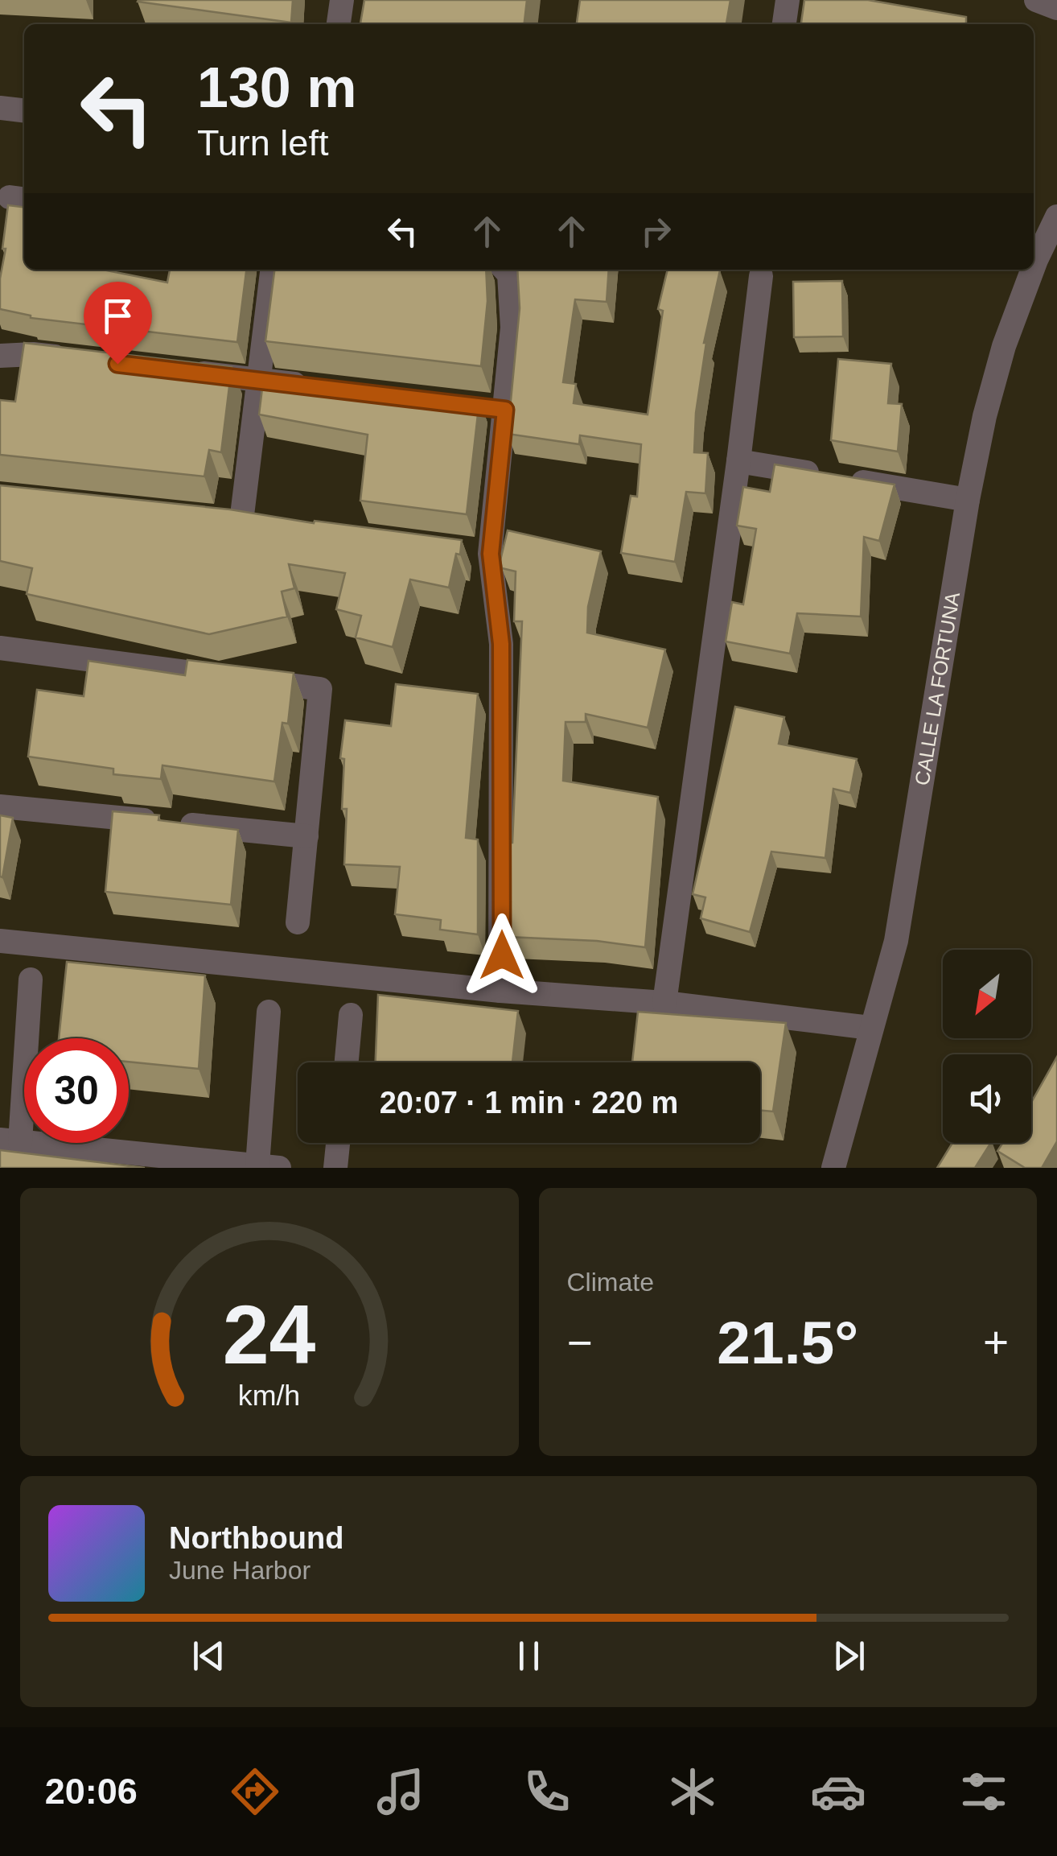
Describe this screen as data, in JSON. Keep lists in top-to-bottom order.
{
  "streets": {
    "street": ["CALLE LA FORTUNA"]
  },
  "north": "bottom left",
  "page": {
    "turn": ["130 m", "Turn left"],
    "limit": "30",
    "trip": "20:07 · 1 min · 220 m",
    "tile": "Climate",
    "heat": ["−", "21.5°", "+"],
    "song": ["Northbound", "June Harbor"],
    "tabs": "20:06",
    "gauge": ["24", "km/h"]
  }
}
